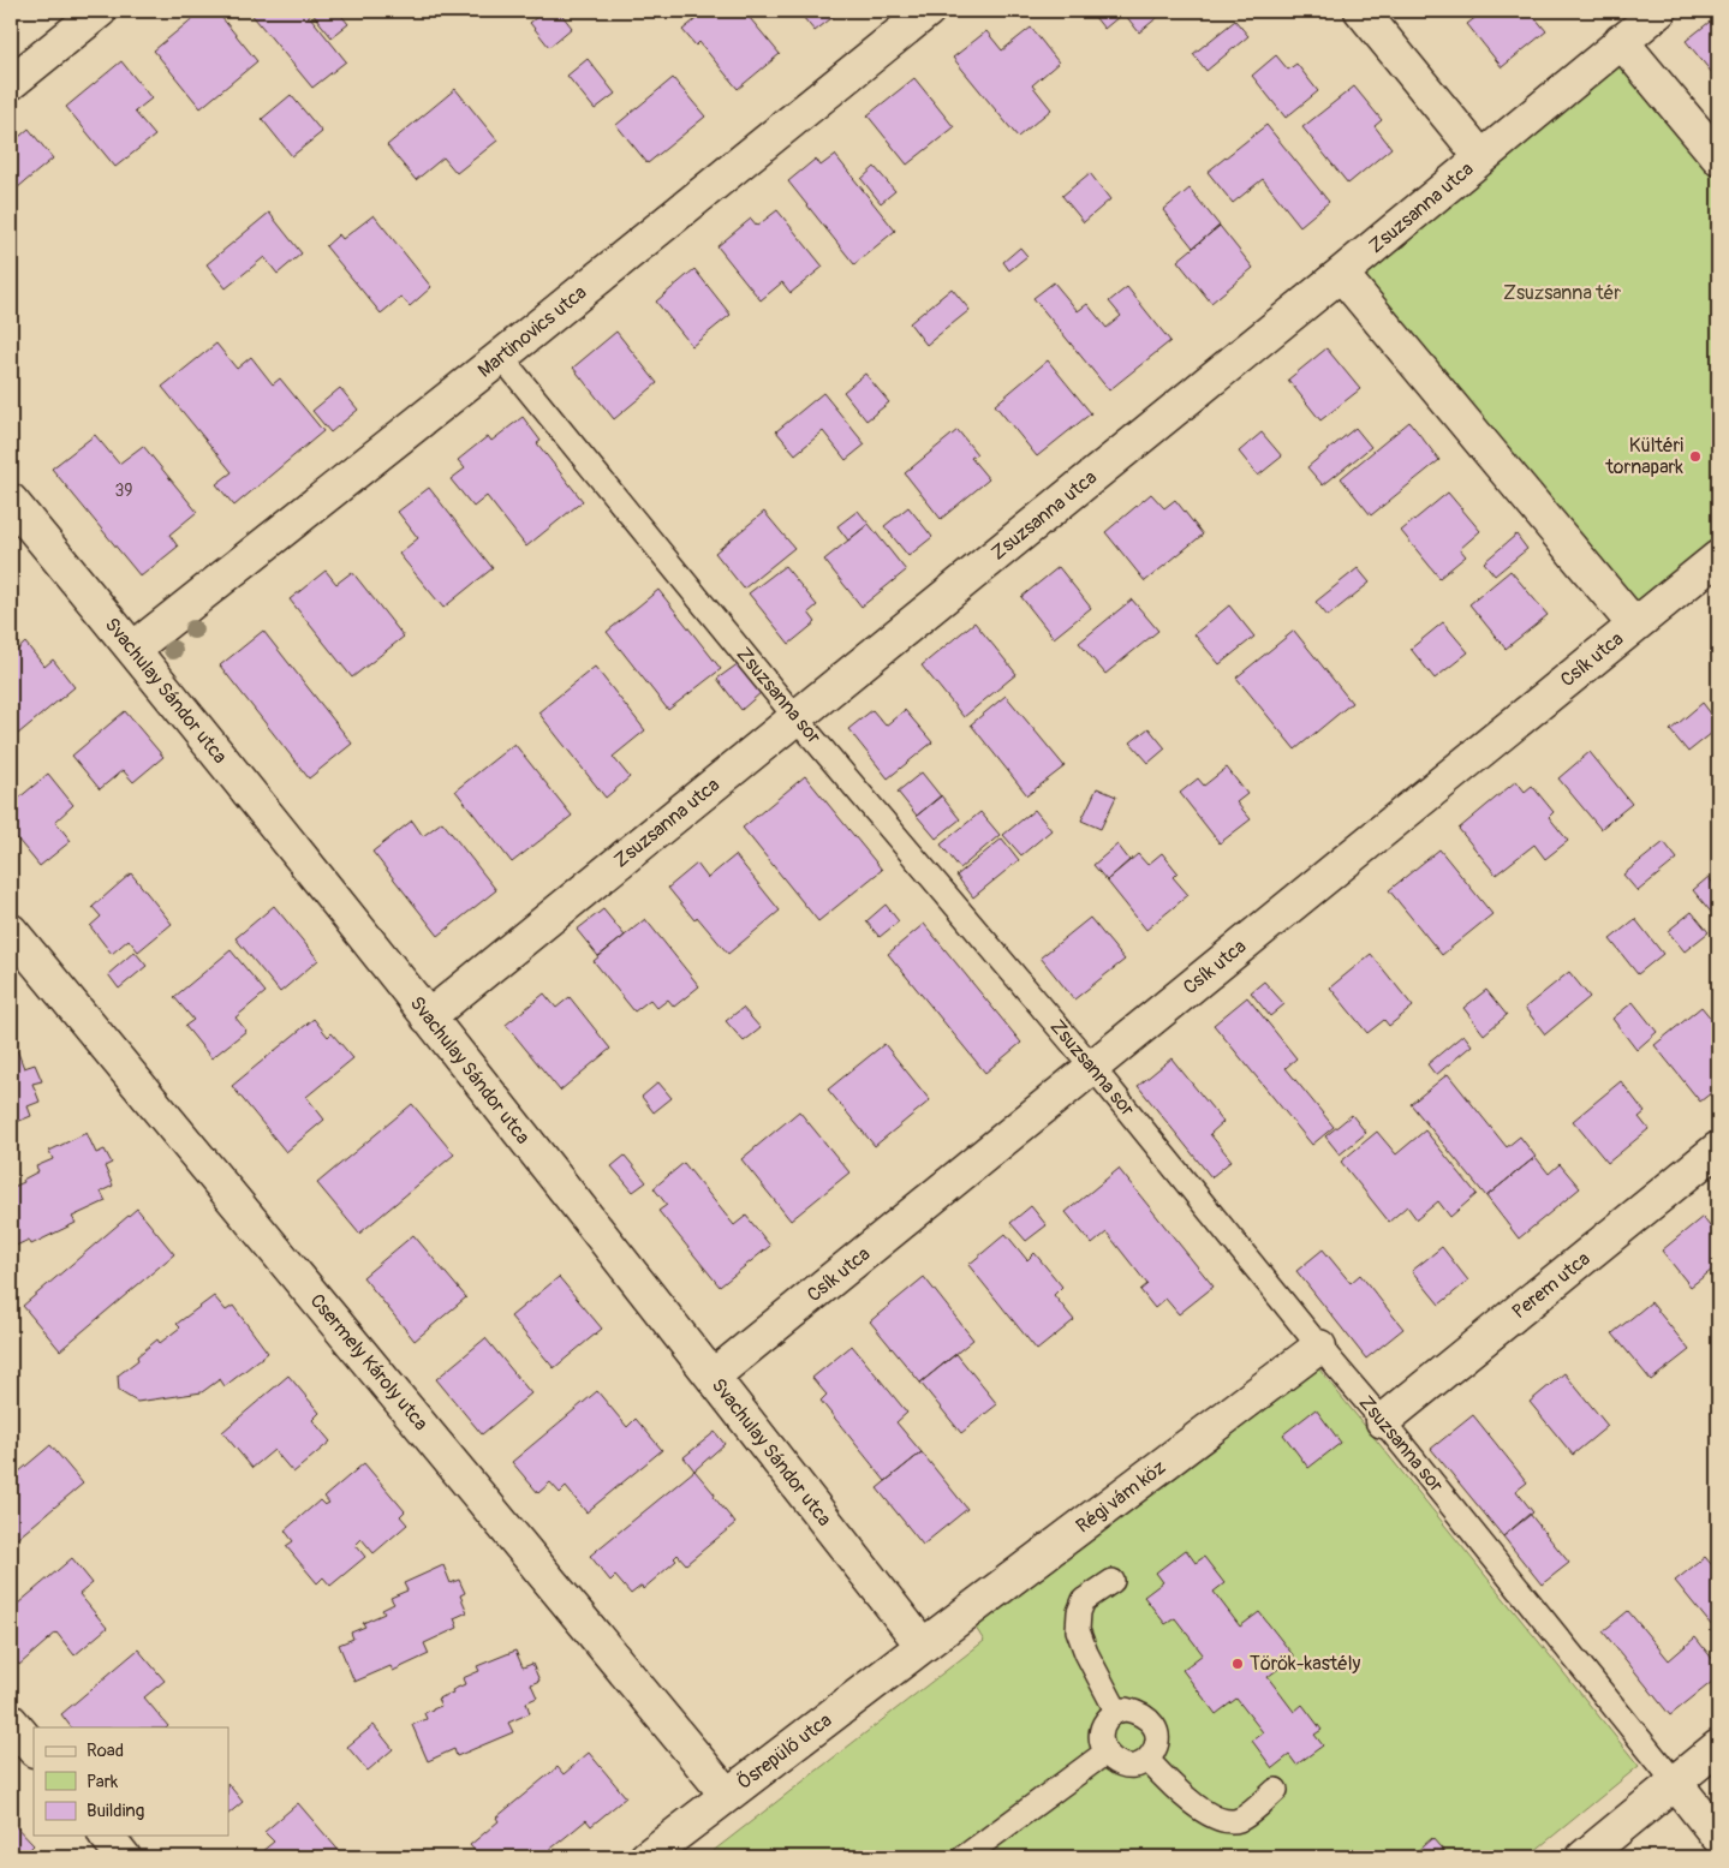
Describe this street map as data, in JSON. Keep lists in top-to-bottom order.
{
  "streets": {
    "street": [
      "Zsuzsanna utca",
      "Martinovics utca",
      "Csík utca",
      "Svachulay Sándor utca",
      "Perem utca",
      "Csermely Károly utca",
      "Régi vám köz",
      "Ősrepülő utca"
    ],
    "lane": ["Zsuzsanna sor"]
  },
  "crossings": [
    ["Zsuzsanna utca", "Svachulay Sándor utca"],
    ["Zsuzsanna utca", "Zsuzsanna sor"],
    ["Martinovics utca", "Svachulay Sándor utca"],
    ["Martinovics utca", "Zsuzsanna sor"],
    ["Csík utca", "Svachulay Sándor utca"],
    ["Csík utca", "Zsuzsanna sor"],
    ["Svachulay Sándor utca", "Régi vám köz"],
    ["Svachulay Sándor utca", "Ősrepülő utca"],
    ["Zsuzsanna sor", "Perem utca"],
    ["Zsuzsanna sor", "Régi vám köz"],
    ["Csermely Károly utca", "Ősrepülő utca"],
    ["Régi vám köz", "Ősrepülő utca"]
  ],
  "parks": ["Zsuzsanna tér"],
  "places": ["Kültéri tornapark", "Török-kastély"],
  "house_numbers": ["39"],
  "legend": ["Road", "Park", "Building"]
}
